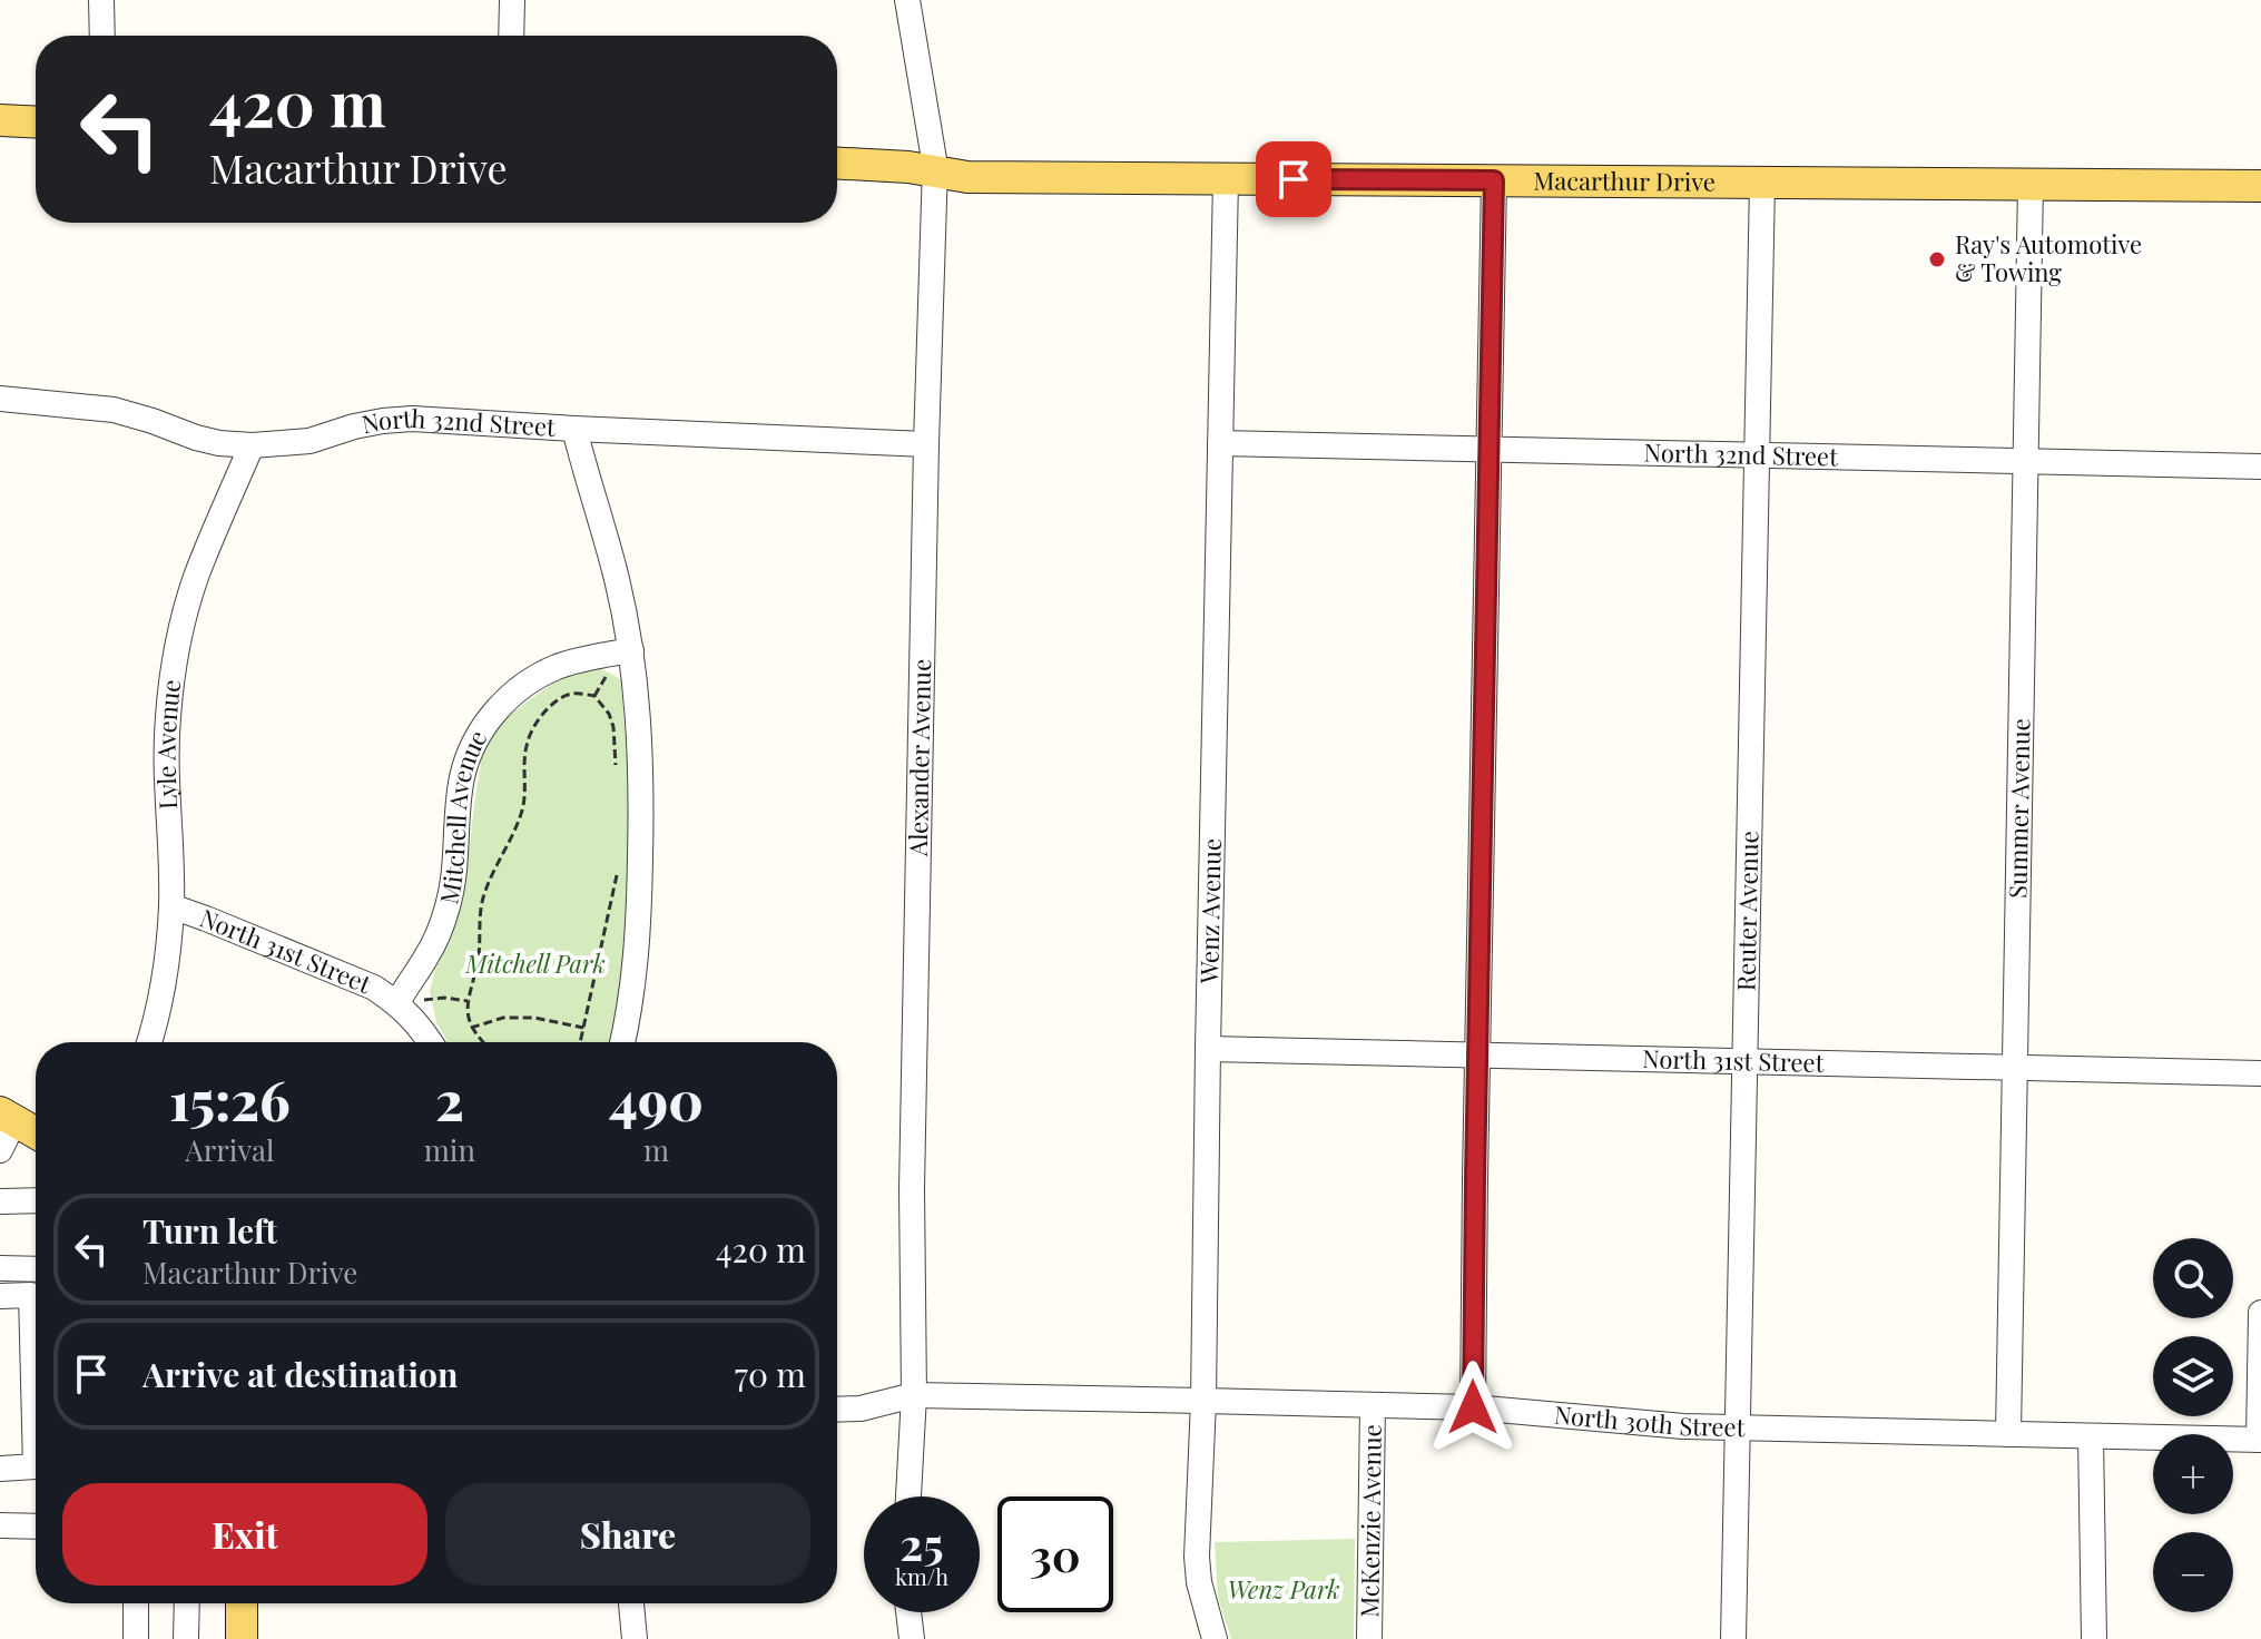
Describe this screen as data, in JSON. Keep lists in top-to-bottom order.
{
  "streets": {
    "main road": ["Macarthur Drive"],
    "street": [
      "North 32nd Street",
      "Lyle Avenue",
      "Alexander Avenue",
      "Summer Avenue",
      "Mitchell Avenue",
      "Wenz Avenue",
      "Reuter Avenue",
      "North 31st Street",
      "North 30th Street",
      "McKenzie Avenue"
    ]
  },
  "crossings": [
    ["Macarthur Drive", "Alexander Avenue"],
    ["Macarthur Drive", "Summer Avenue"],
    ["Macarthur Drive", "Wenz Avenue"],
    ["Macarthur Drive", "Reuter Avenue"],
    ["North 32nd Street", "Lyle Avenue"],
    ["North 32nd Street", "Alexander Avenue"],
    ["North 32nd Street", "Summer Avenue"],
    ["North 32nd Street", "Wenz Avenue"],
    ["North 32nd Street", "Reuter Avenue"],
    ["Lyle Avenue", "North 31st Street"],
    ["Alexander Avenue", "North 30th Street"],
    ["Summer Avenue", "North 31st Street"],
    ["Summer Avenue", "North 30th Street"],
    ["Mitchell Avenue", "North 31st Street"],
    ["Wenz Avenue", "North 31st Street"],
    ["Wenz Avenue", "North 30th Street"],
    ["Reuter Avenue", "North 31st Street"],
    ["Reuter Avenue", "North 30th Street"],
    ["North 30th Street", "McKenzie Avenue"]
  ],
  "parks": ["Mitchell Park", "Wenz Park"],
  "places": ["Ray's Automotive & Towing"],
  "page": {
    "turn": ["420 m", "Macarthur Drive"],
    "eta": [
      "15:26",
      "Arrival",
      "2",
      "min",
      "490",
      "m"
    ],
    "list": [
      {
        "name": "Turn left",
        "note": "Macarthur Drive",
        "value": "420 m"
      },
      {
        "name": "Arrive at destination",
        "value": "70 m"
      }
    ],
    "map_buttons": ["+", "−"],
    "buttons": ["Exit", "Share"],
    "speed": "25 km/h",
    "limit": "30"
  }
}
